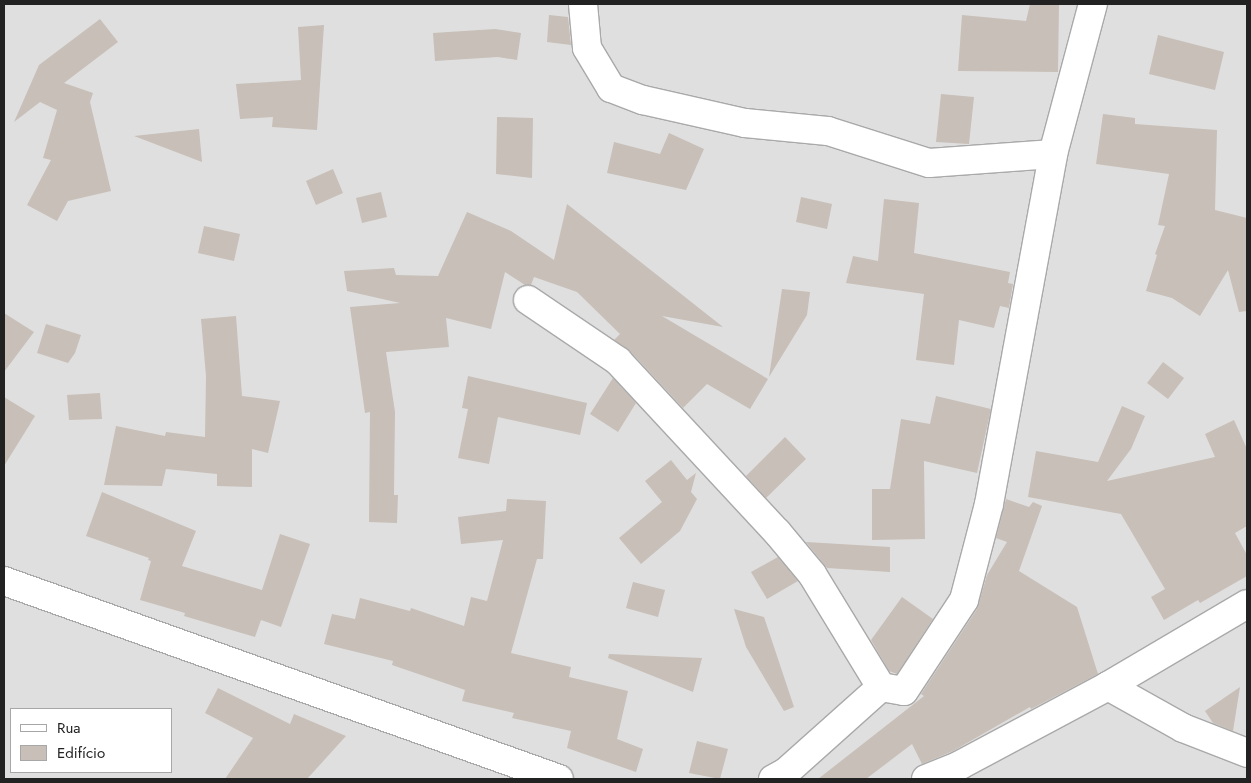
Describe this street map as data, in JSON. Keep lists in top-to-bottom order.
{
  "legend": ["Rua", "Edifício"]
}
